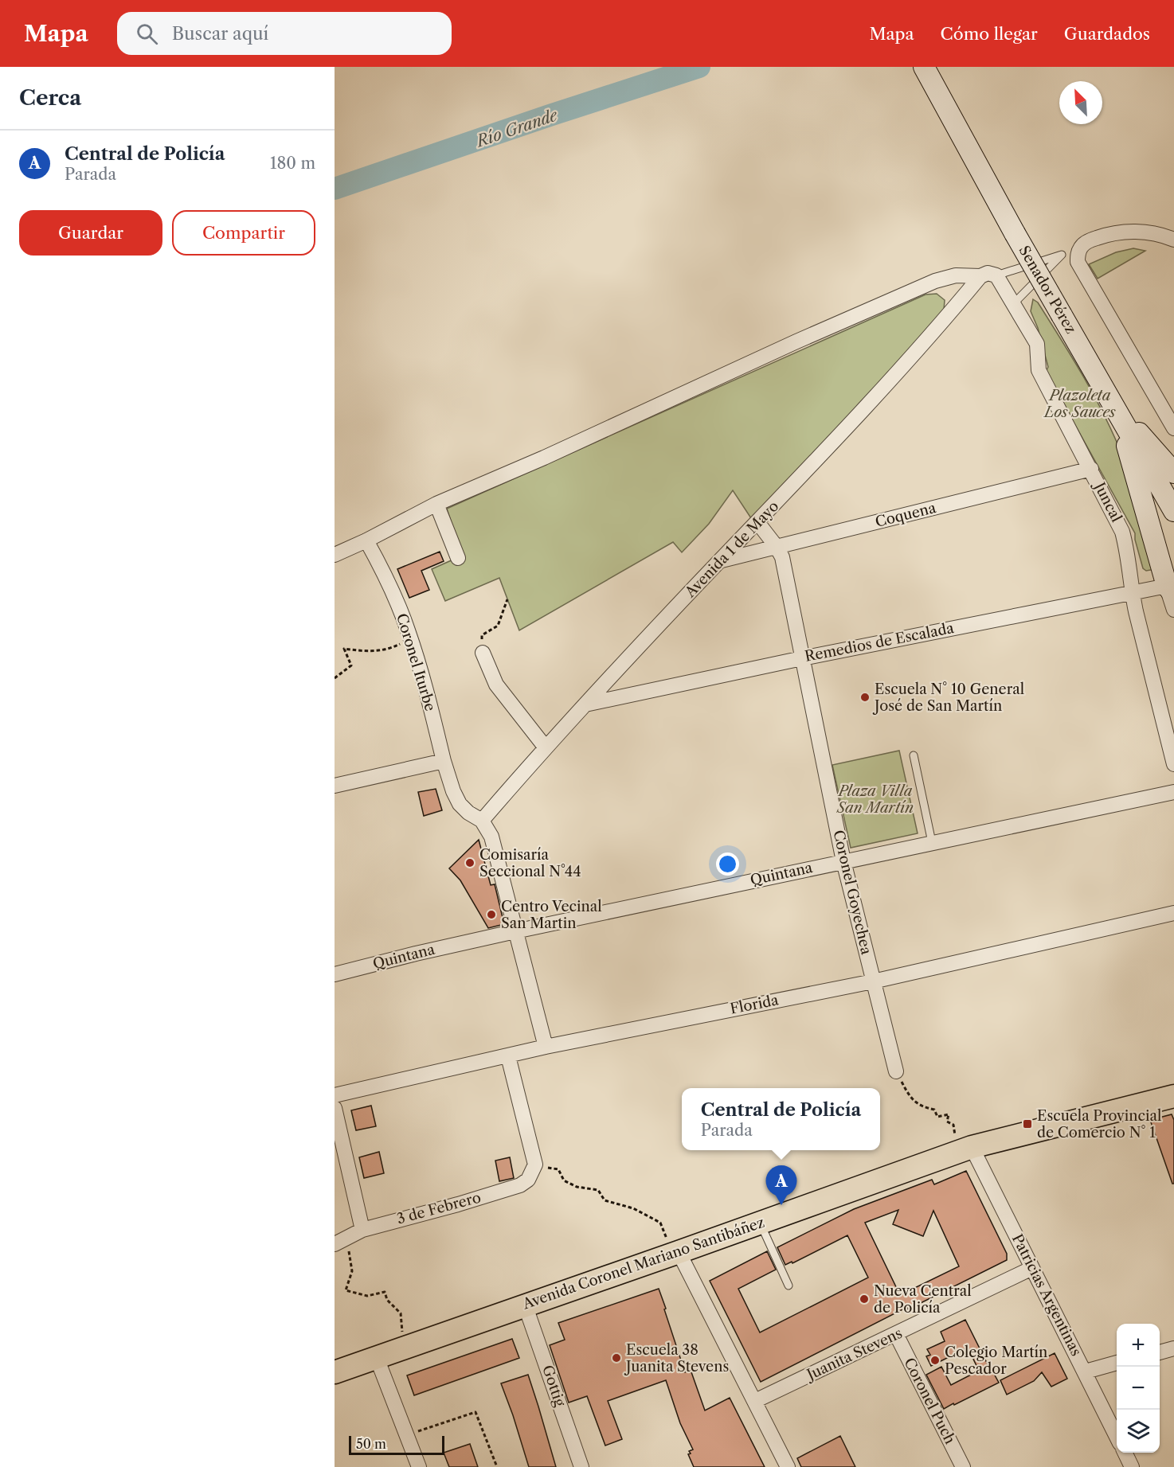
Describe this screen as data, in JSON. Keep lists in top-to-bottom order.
{
  "streets": {
    "main road": ["Senador Pérez", "Avenida Coronel Mariano Santibáñez"],
    "street": [
      "Juncal",
      "Coquena",
      "Avenida 1 de Mayo",
      "Remedios de Escalada",
      "Coronel Iturbe",
      "Quintana",
      "Coronel Goyechea",
      "Florida",
      "3 de Febrero",
      "Patricias Argentinas",
      "Juanita Stevens",
      "Gottig",
      "Coronel Puch"
    ]
  },
  "crossings": [
    ["Juncal", "Coquena"],
    ["Juncal", "Remedios de Escalada"],
    ["Coquena", "Avenida 1 de Mayo"],
    ["Coquena", "Coronel Goyechea"],
    ["Avenida 1 de Mayo", "Remedios de Escalada"],
    ["Avenida 1 de Mayo", "Coronel Goyechea"],
    ["Remedios de Escalada", "Coronel Goyechea"],
    ["Quintana", "Coronel Goyechea"],
    ["Coronel Goyechea", "Florida"],
    ["Florida", "3 de Febrero"],
    ["Avenida Coronel Mariano Santibáñez", "Patricias Argentinas"],
    ["Avenida Coronel Mariano Santibáñez", "Gottig"],
    ["Patricias Argentinas", "Juanita Stevens"],
    ["Juanita Stevens", "Coronel Puch"]
  ],
  "water": ["Río Grande"],
  "parks": ["Plazoleta Los Sauces", "Plaza Villa San Martín"],
  "places": {
    "other": [
      "Escuela N° 10 General José de San Martín",
      "Comisaría Seccional N°44",
      "Centro Vecinal San Martin",
      "Nueva Central de Policía",
      "Escuela 38 Juanita Stevens",
      "Colegio Martín Pescador"
    ],
    "transit": ["Escuela Provincial de Comercio N° 1"]
  },
  "scale_bar": "50 m",
  "north": "top left",
  "page": {
    "header": "Mapa",
    "search": "Buscar aquí",
    "nav": ["Mapa", "Cómo llegar", "Guardados"],
    "heading": "Cerca",
    "list": [
      {
        "mark": "A",
        "name": "Central de Policía",
        "note": "Parada",
        "value": "180 m"
      }
    ],
    "buttons": ["Guardar", "Compartir"],
    "popup": ["Central de Policía", "Parada"],
    "pins": "A",
    "map_buttons": ["+", "−"],
    "scale": "50 m"
  }
}
